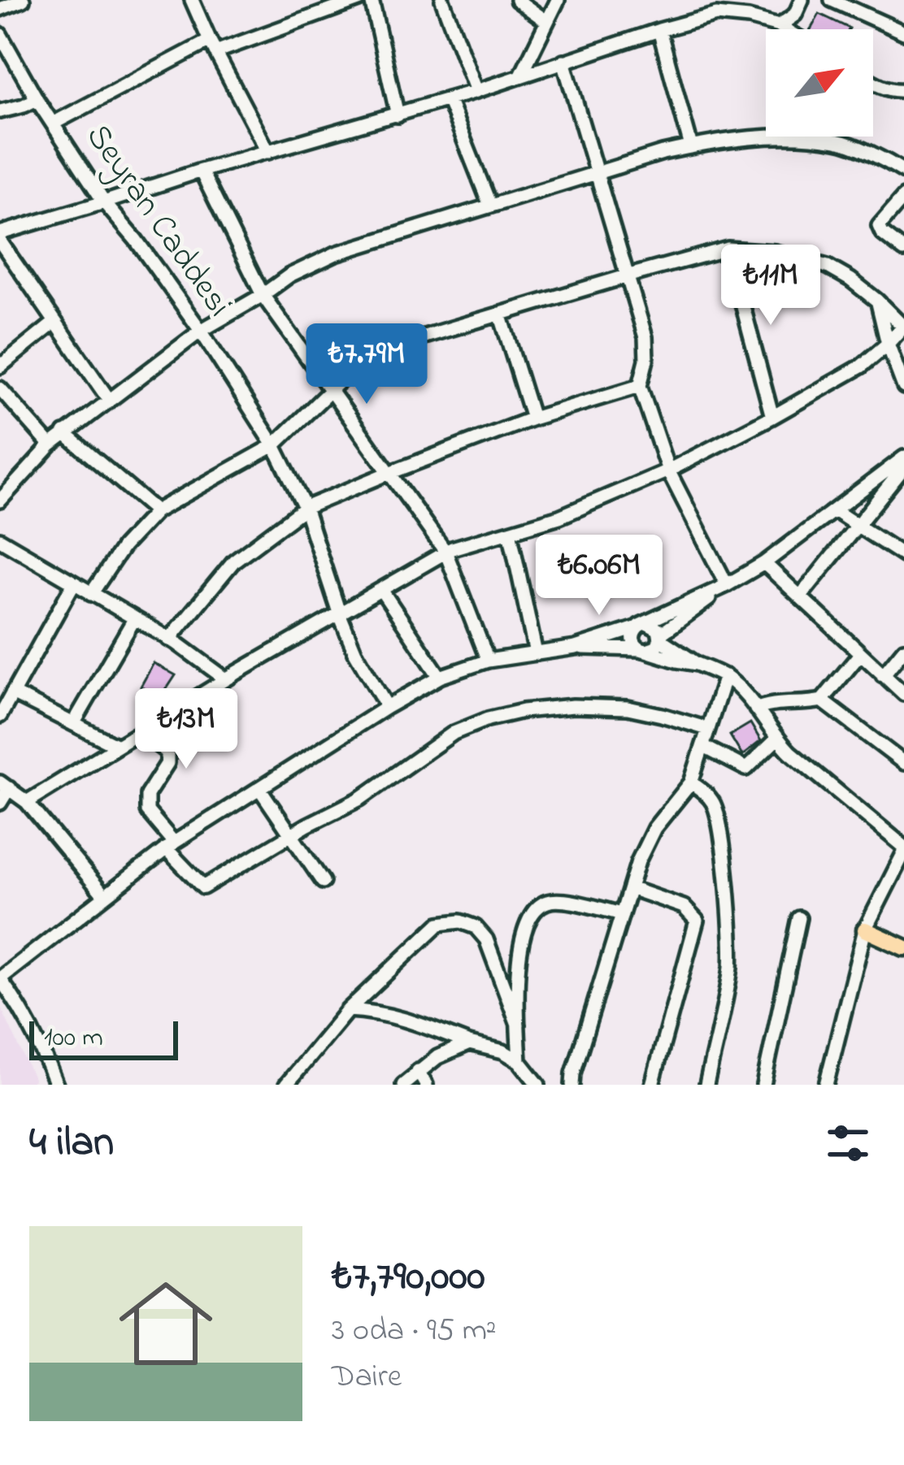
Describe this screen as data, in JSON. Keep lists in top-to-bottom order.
{
  "streets": {
    "street": ["Seyran Caddesi"]
  },
  "scale_bar": "100 m",
  "north": "top right",
  "page": {
    "price": [
      "₺11M",
      "₺7.79M",
      "₺6.06M",
      "₺13M"
    ],
    "scale": "100 m",
    "heading": "4 ilan",
    "list": [
      {
        "name": "₺7,790,000",
        "note": "3 oda · 95 m² · Daire"
      }
    ]
  }
}
